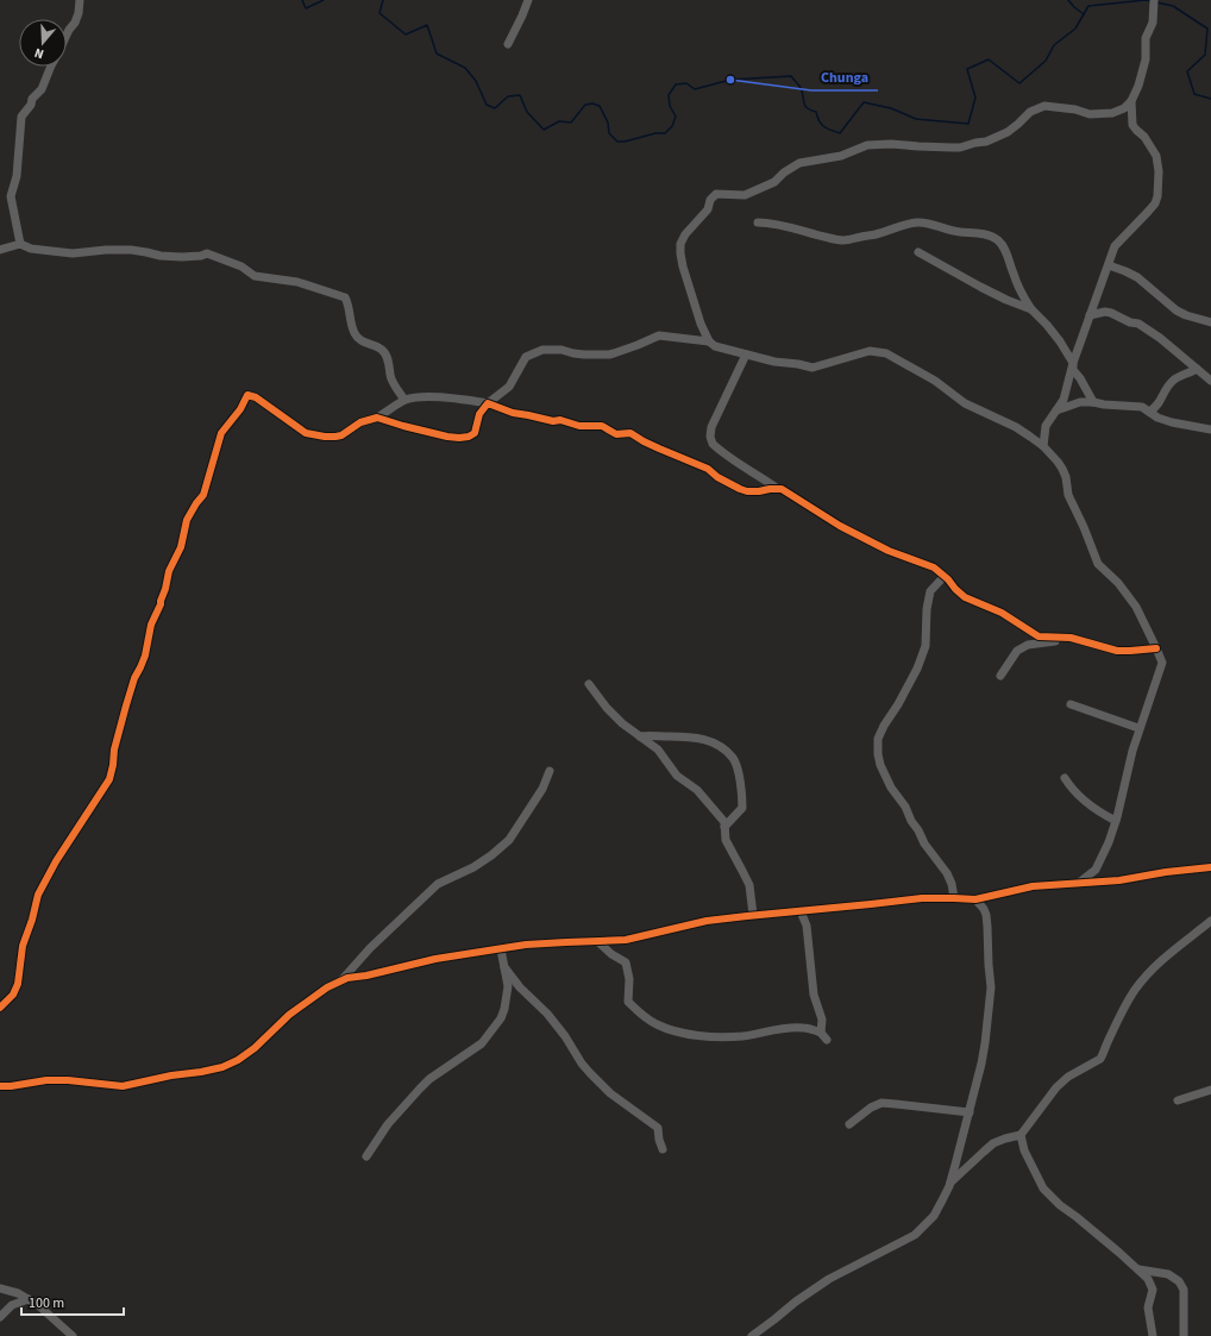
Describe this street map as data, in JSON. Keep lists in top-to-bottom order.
{
  "places": ["Chunga"],
  "scale_bar": "100 m",
  "north": "bottom"
}
